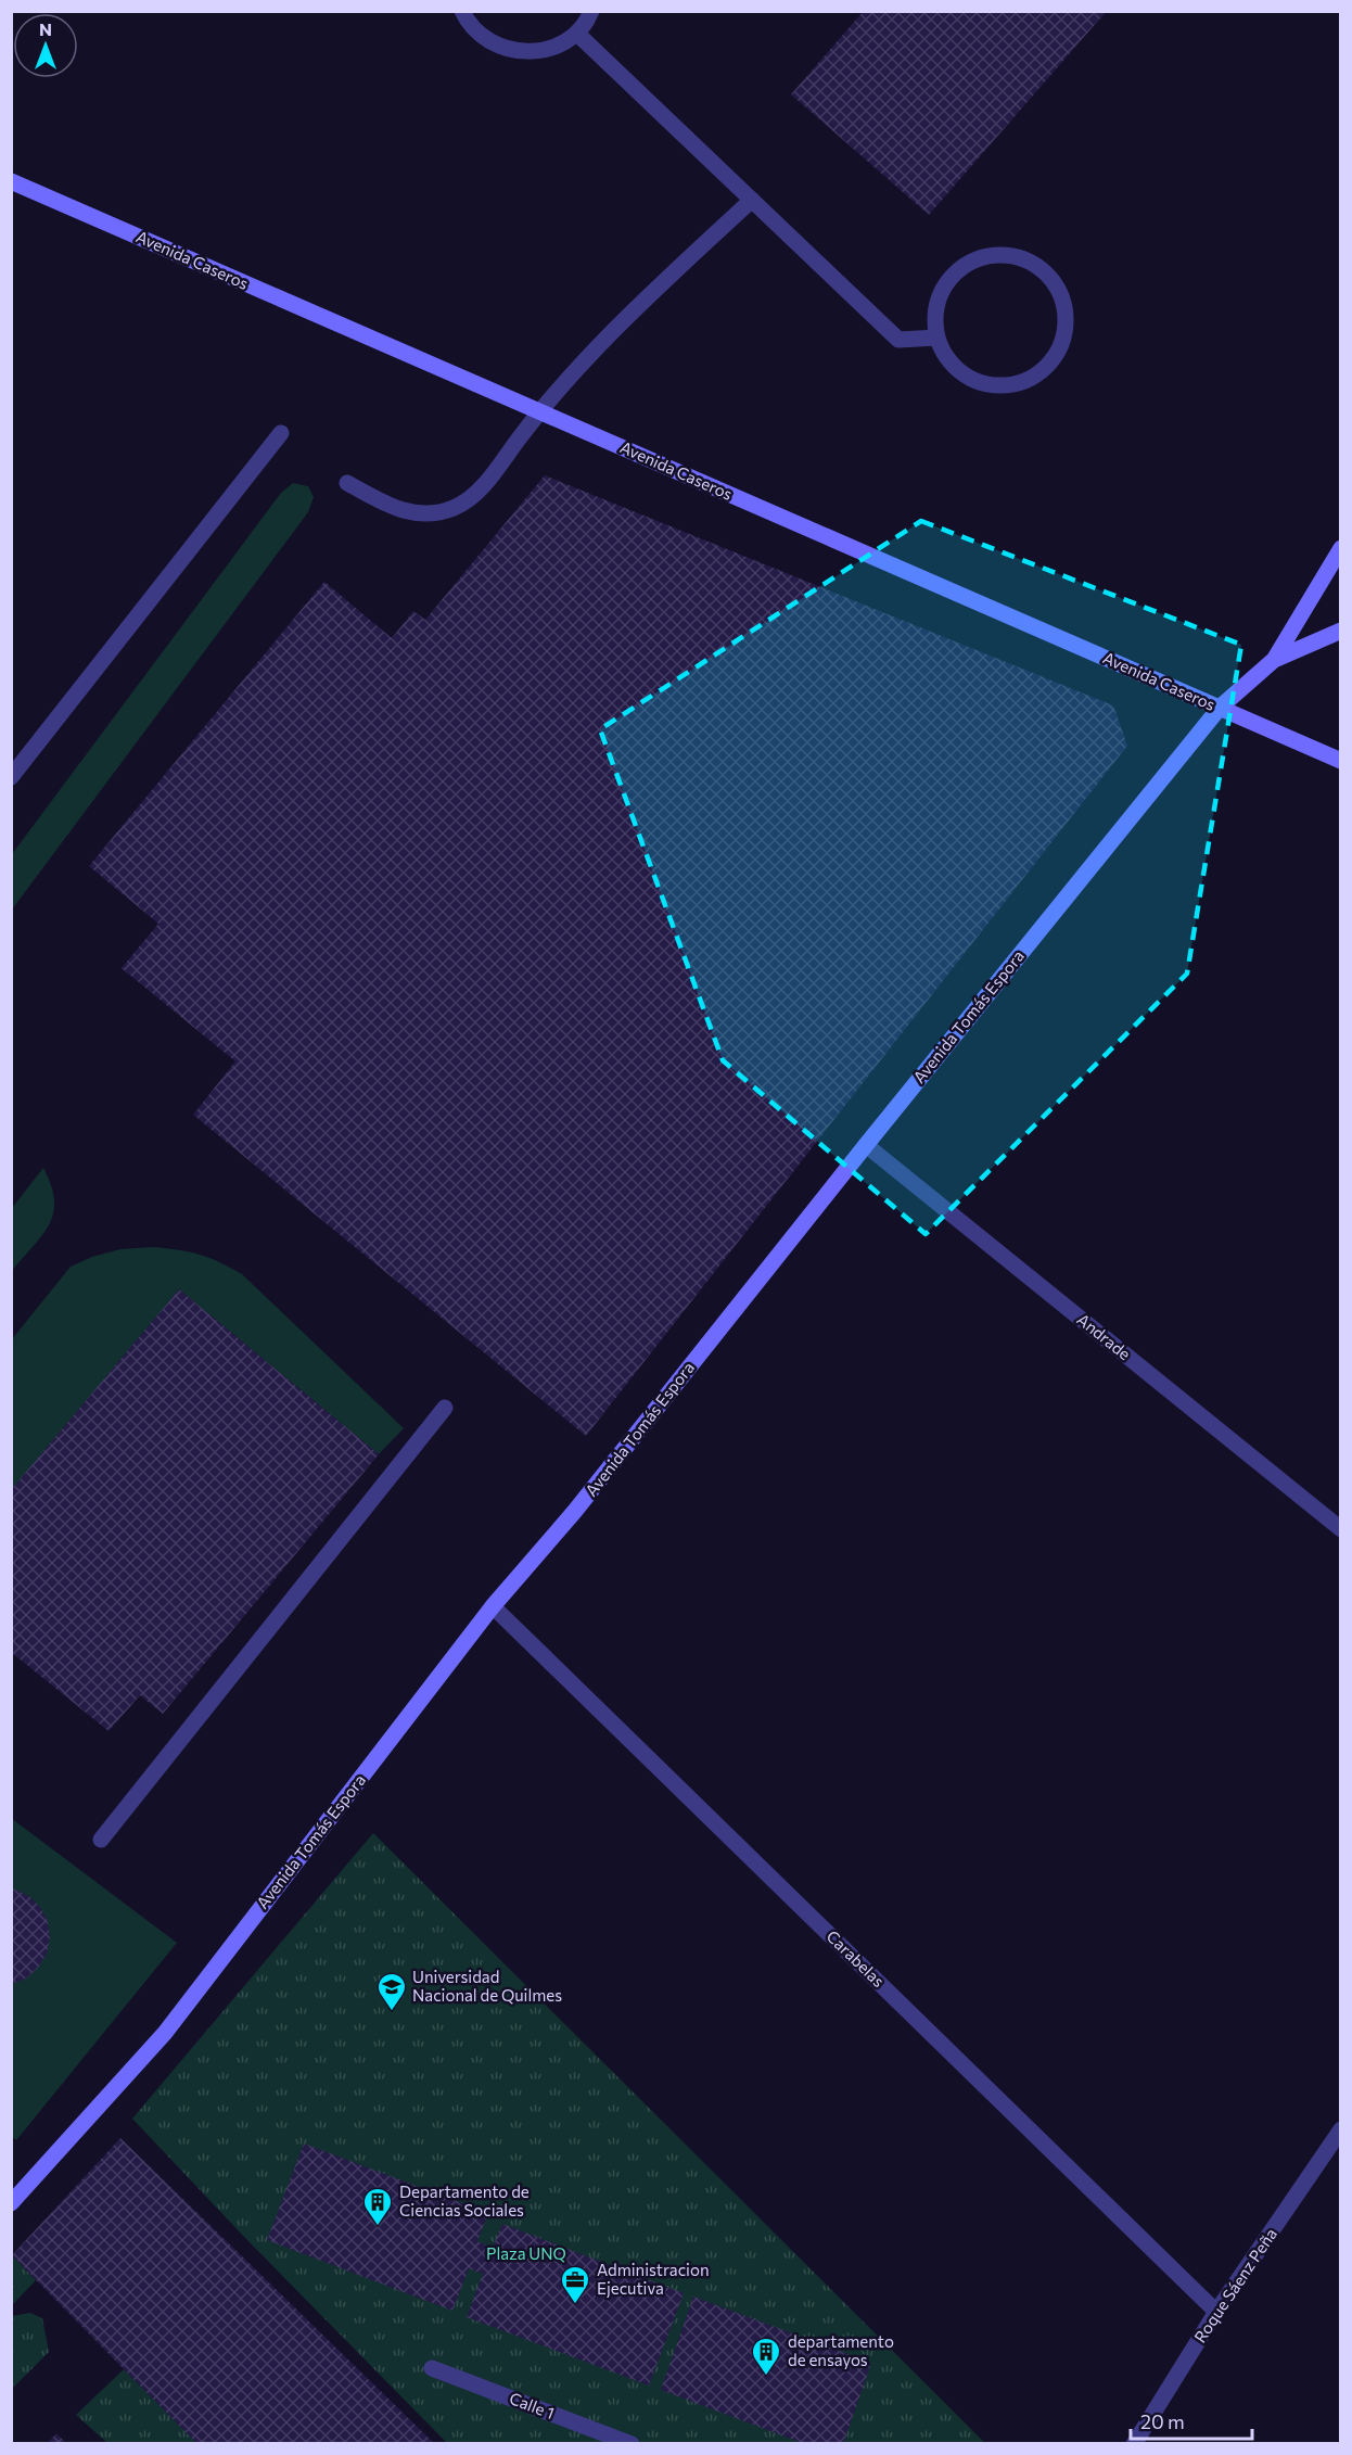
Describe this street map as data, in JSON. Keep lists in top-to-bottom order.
{
  "streets": {
    "main road": ["Avenida Caseros", "Avenida Tomás Espora"],
    "street": [
      "Andrade",
      "Carabelas",
      "Roque Sáenz Peña",
      "Calle 1"
    ]
  },
  "crossings": [
    ["Avenida Caseros", "Avenida Tomás Espora"],
    ["Avenida Tomás Espora", "Andrade"],
    ["Avenida Tomás Espora", "Carabelas"],
    ["Carabelas", "Roque Sáenz Peña"]
  ],
  "parks": ["Plaza UNQ"],
  "places": {
    "school or university": ["Universidad Nacional de Quilmes"],
    "building": ["Departamento de Ciencias Sociales", "departamento de ensayos"],
    "office": ["Administracion Ejecutiva"]
  },
  "scale_bar": "20 m",
  "north": "top"
}
